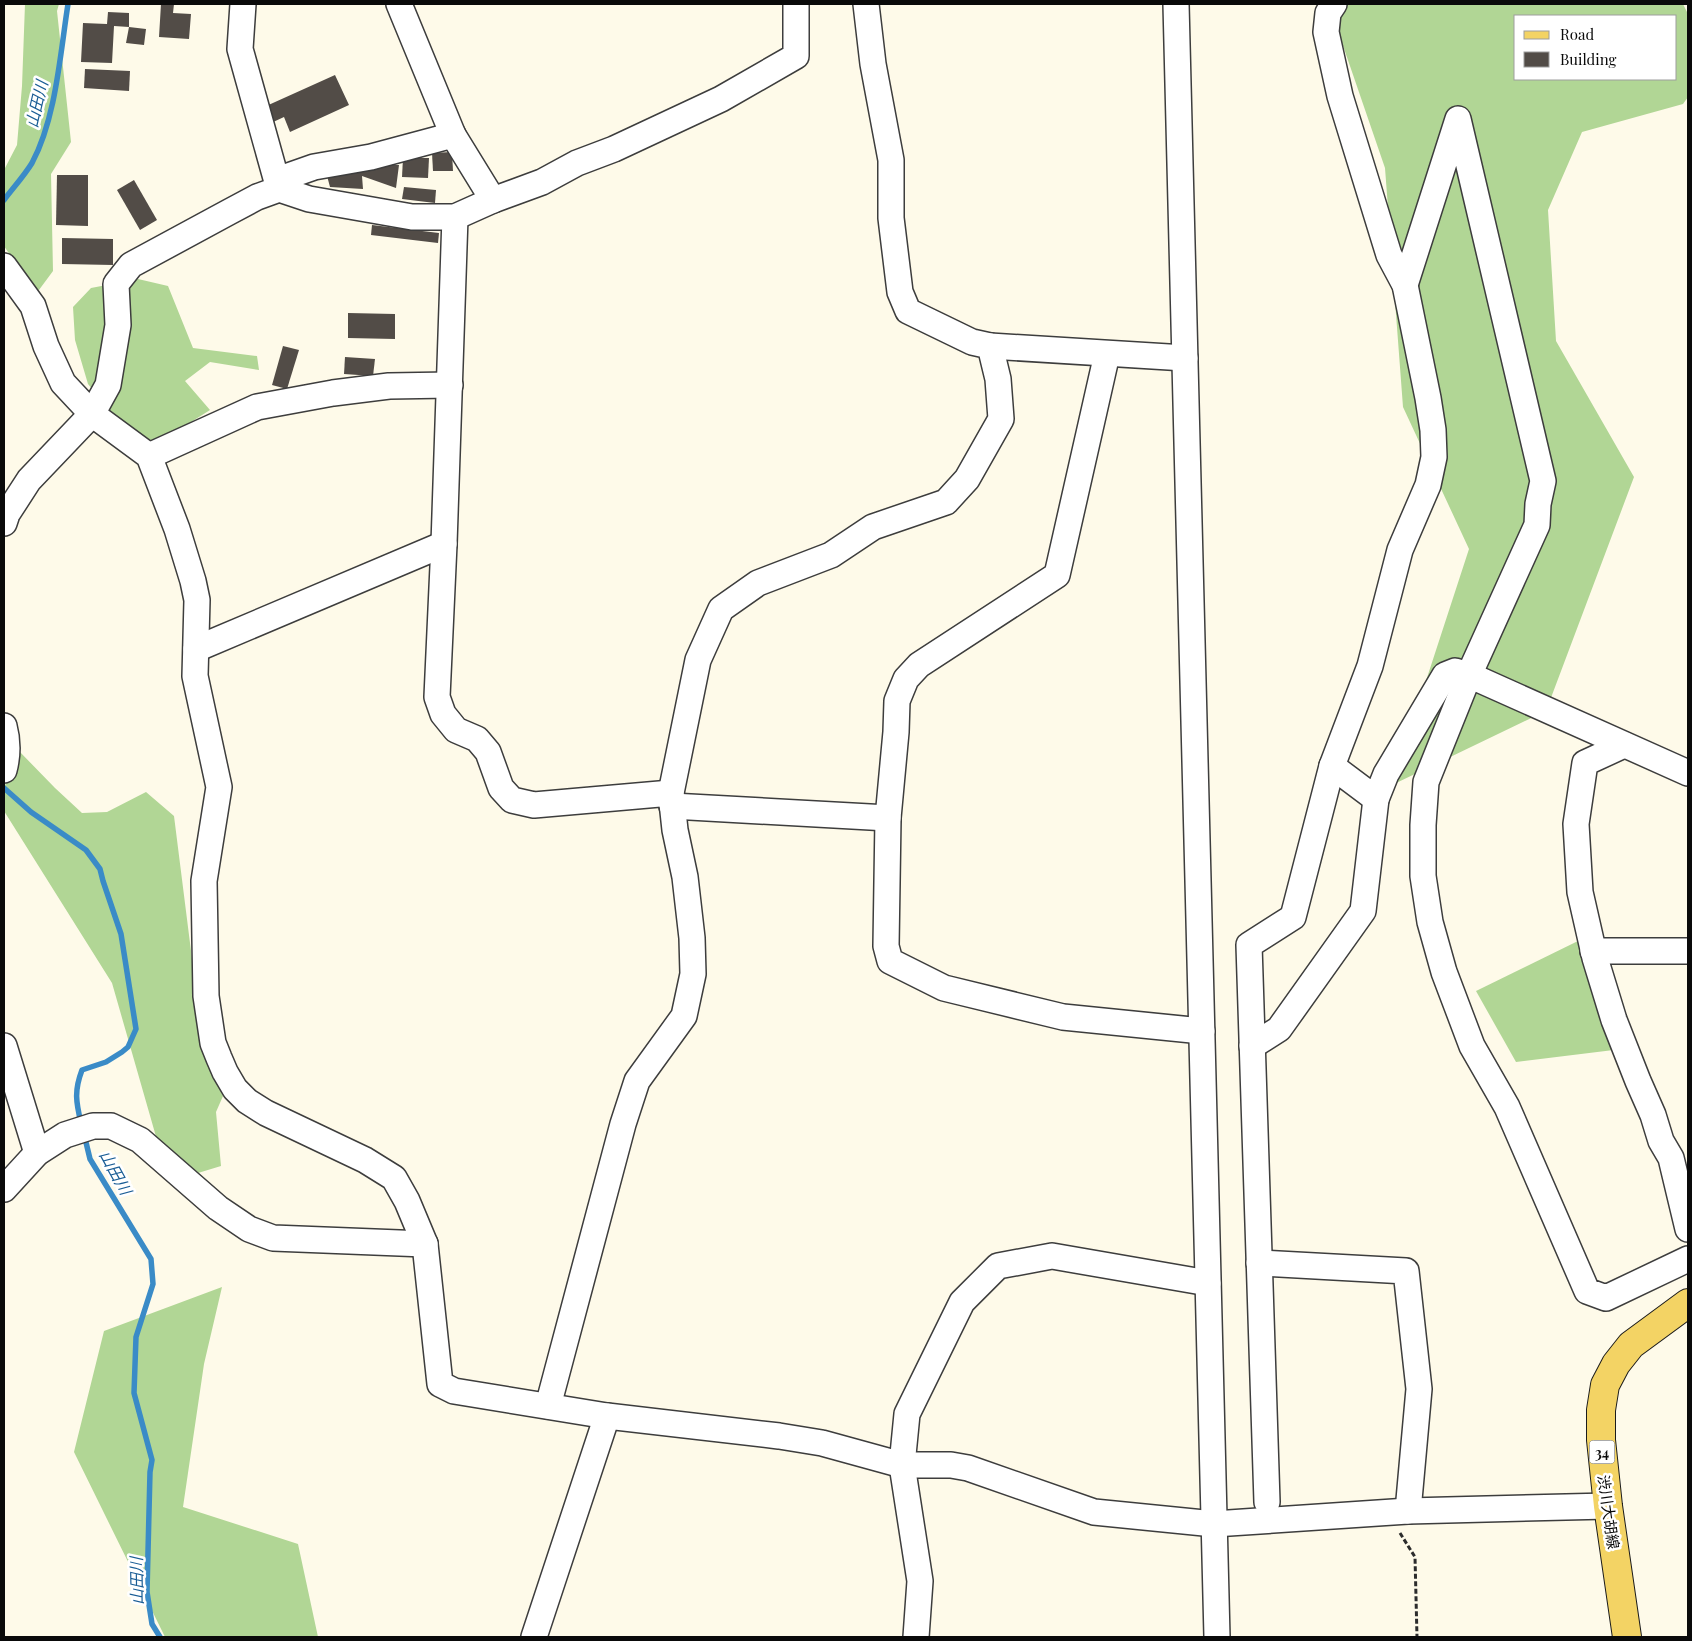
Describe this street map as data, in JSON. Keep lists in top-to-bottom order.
{
  "streets": {
    "main road": ["34", "渋川大胡線"]
  },
  "water": ["山田川"],
  "legend": ["Road", "Building"]
}
